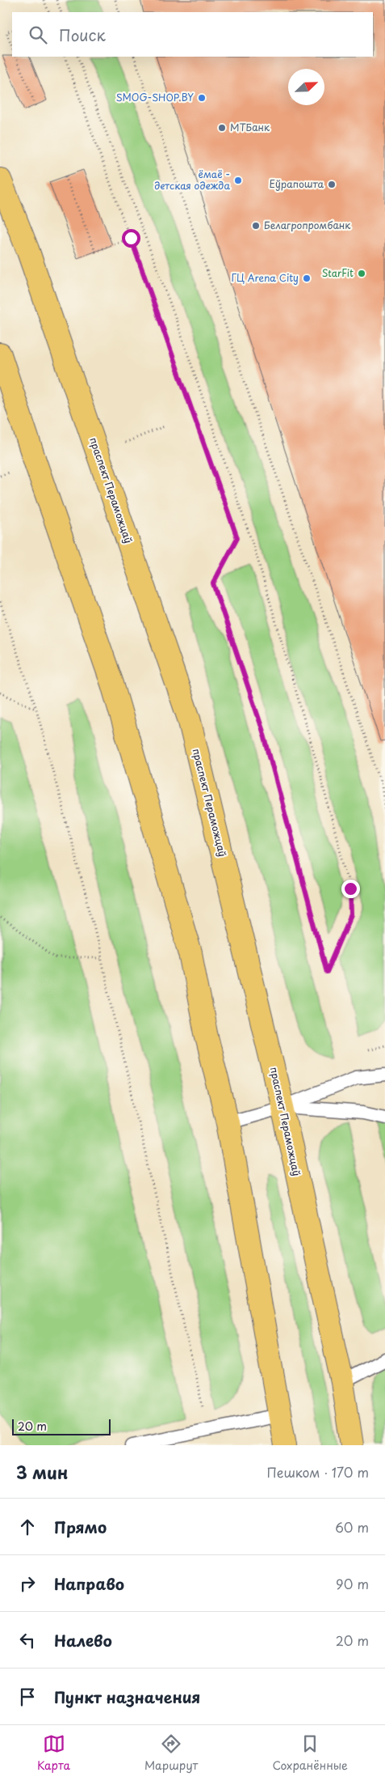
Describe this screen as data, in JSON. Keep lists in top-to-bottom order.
{
  "streets": {
    "main road": ["праспект Пераможцаў"]
  },
  "places": [
    "SMOG-SHOP.BY",
    "МТБанк",
    "ёмаё - детская одежда",
    "Еўрапошта",
    "Белагропромбанк",
    "StarFit",
    "ГЦ Arena City"
  ],
  "scale_bar": "20 m",
  "north": "top right",
  "page": {
    "search": "Поиск",
    "scale": "20 m",
    "heading": ["3 мин", "Пешком · 170 m"],
    "list": [
      ["Прямо", "60 m"],
      ["Направо", "90 m"],
      ["Налево", "20 m"],
      "Пункт назначения"
    ],
    "nav": ["Карта", "Маршрут", "Сохранённые"]
  }
}
